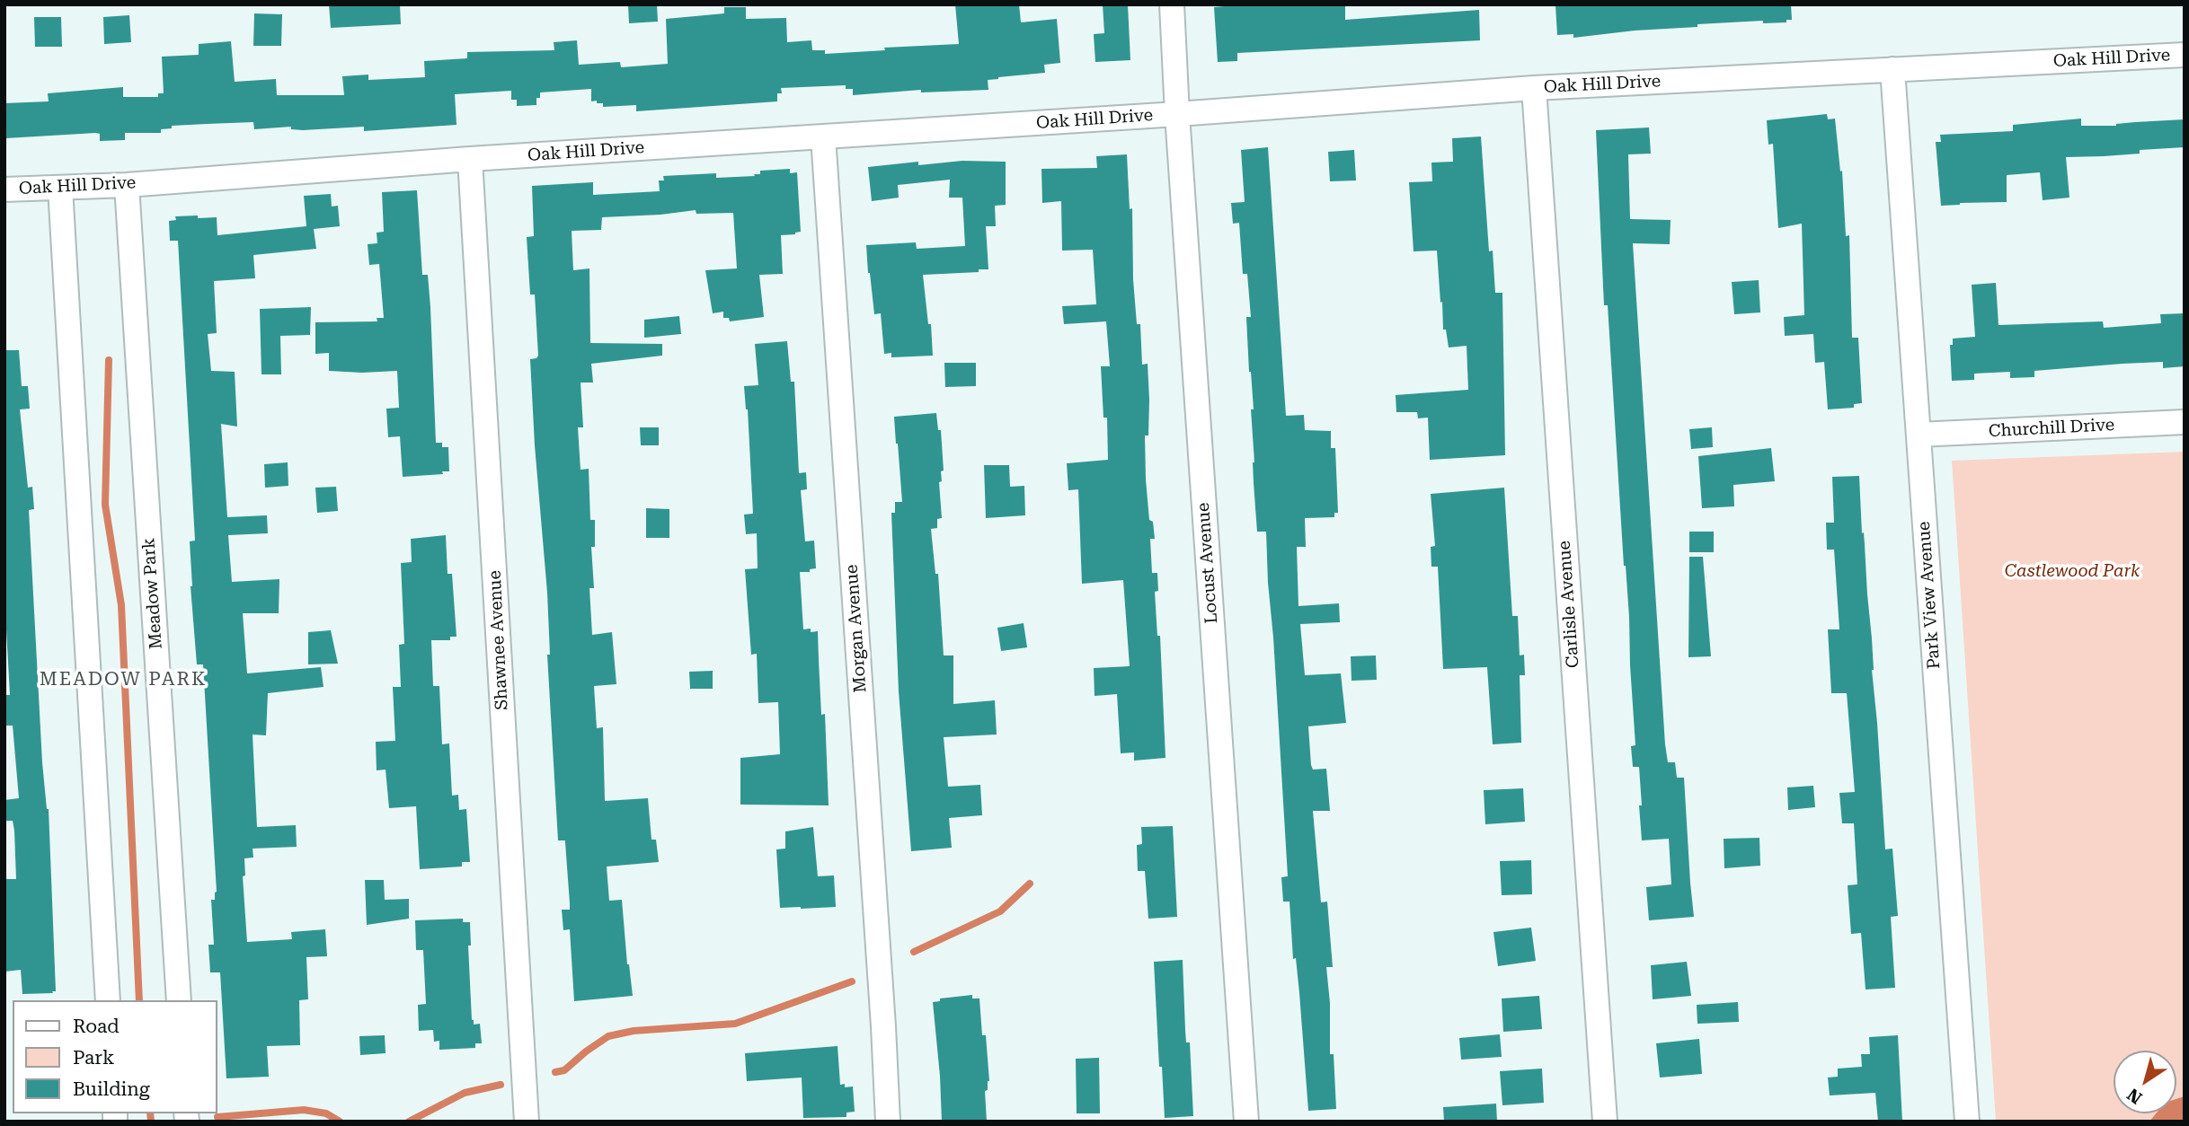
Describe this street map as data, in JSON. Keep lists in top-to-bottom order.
{
  "streets": {
    "street": [
      "Oak Hill Drive",
      "Churchill Drive",
      "Locust Avenue",
      "Meadow Park",
      "Park View Avenue",
      "Carlisle Avenue",
      "Morgan Avenue",
      "Shawnee Avenue"
    ]
  },
  "crossings": [
    ["Oak Hill Drive", "Locust Avenue"],
    ["Oak Hill Drive", "Meadow Park"],
    ["Oak Hill Drive", "Park View Avenue"],
    ["Oak Hill Drive", "Carlisle Avenue"],
    ["Oak Hill Drive", "Morgan Avenue"],
    ["Oak Hill Drive", "Shawnee Avenue"],
    ["Churchill Drive", "Park View Avenue"]
  ],
  "districts": ["MEADOW PARK"],
  "parks": ["Castlewood Park"],
  "legend": ["Road", "Park", "Building"],
  "north": "bottom left"
}
